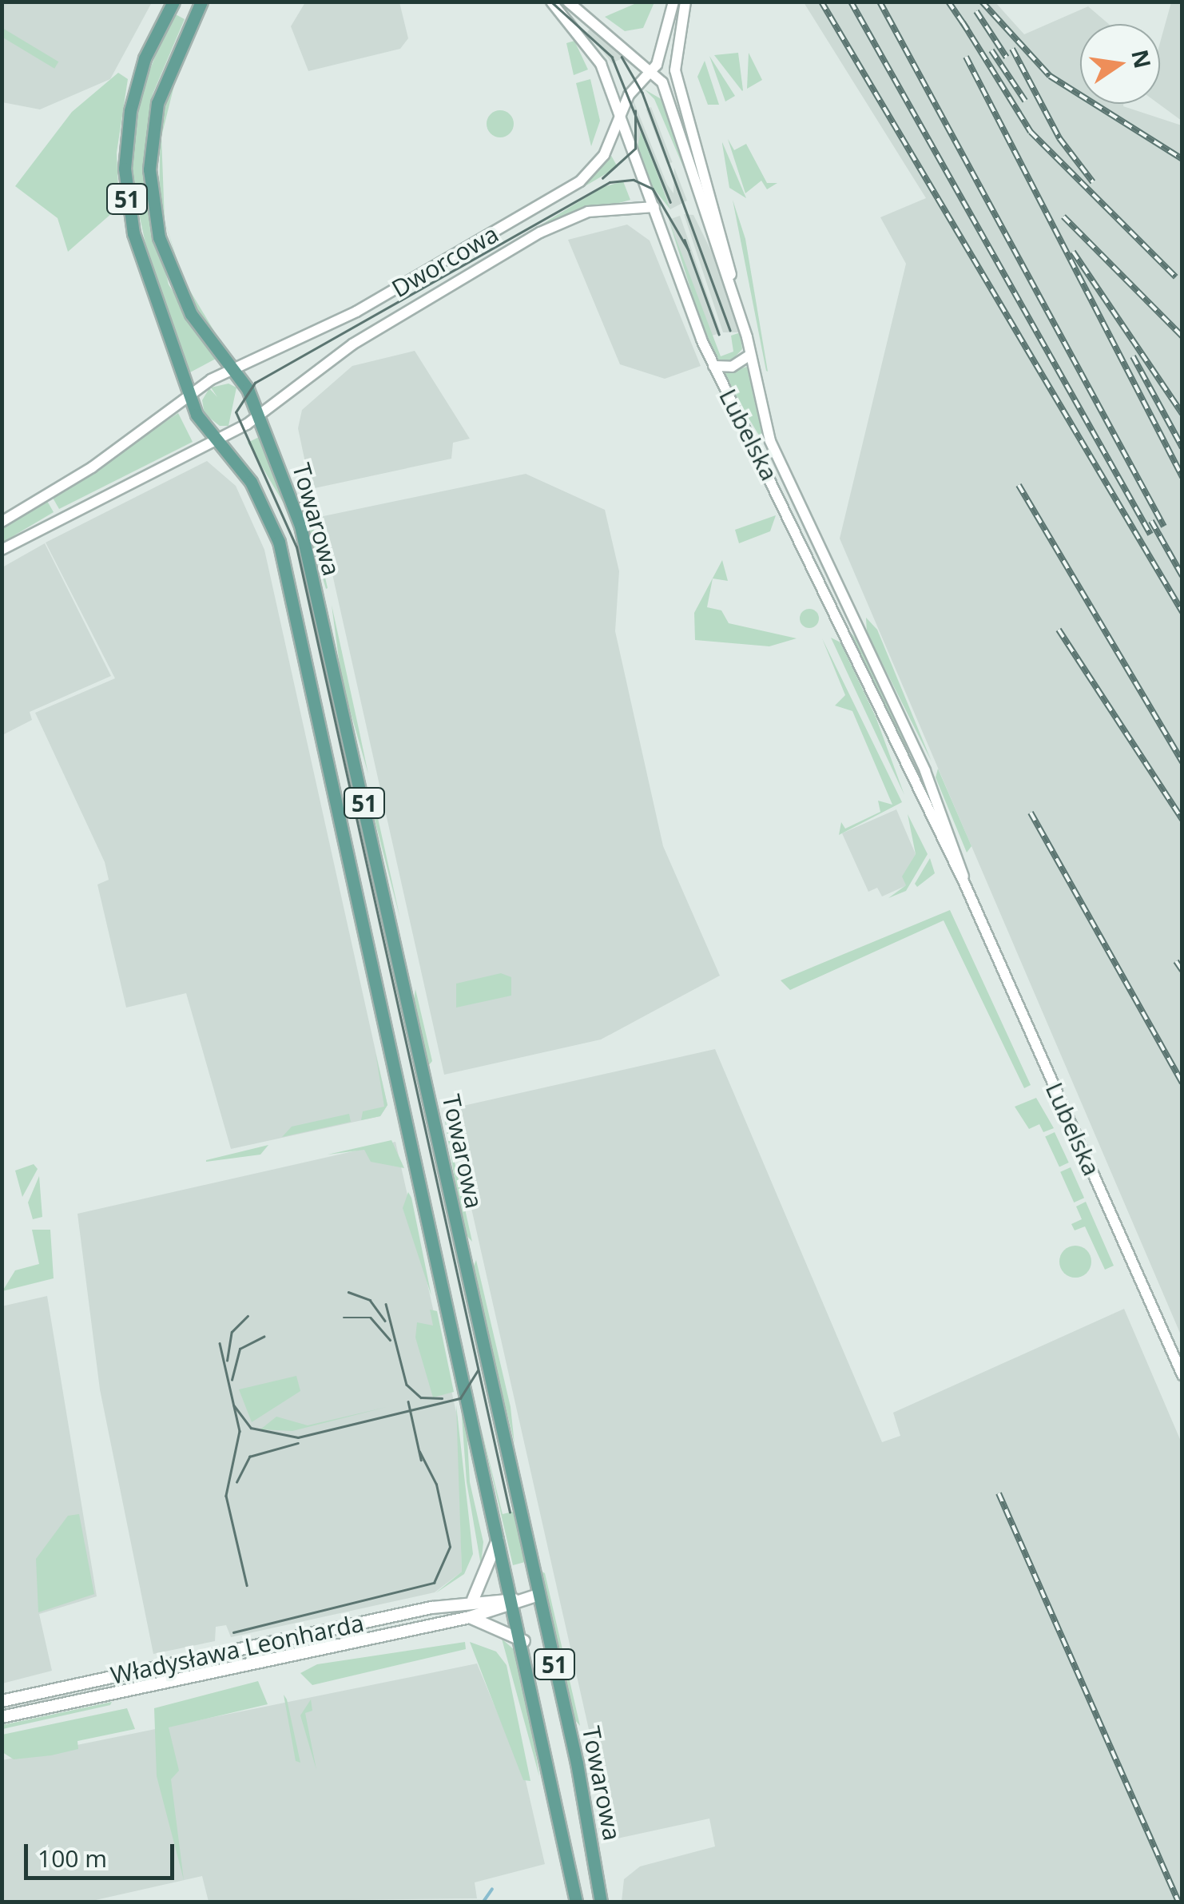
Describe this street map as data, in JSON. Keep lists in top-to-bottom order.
{
  "streets": {
    "main road": ["51", "Towarowa", "Władysława Leonharda"],
    "street": ["Dworcowa", "Lubelska"]
  },
  "crossings": [
    ["51", "Dworcowa"],
    ["51", "Towarowa"],
    ["Dworcowa", "Towarowa"],
    ["Towarowa", "Władysława Leonharda"]
  ],
  "scale_bar": "100 m",
  "north": "right"
}
